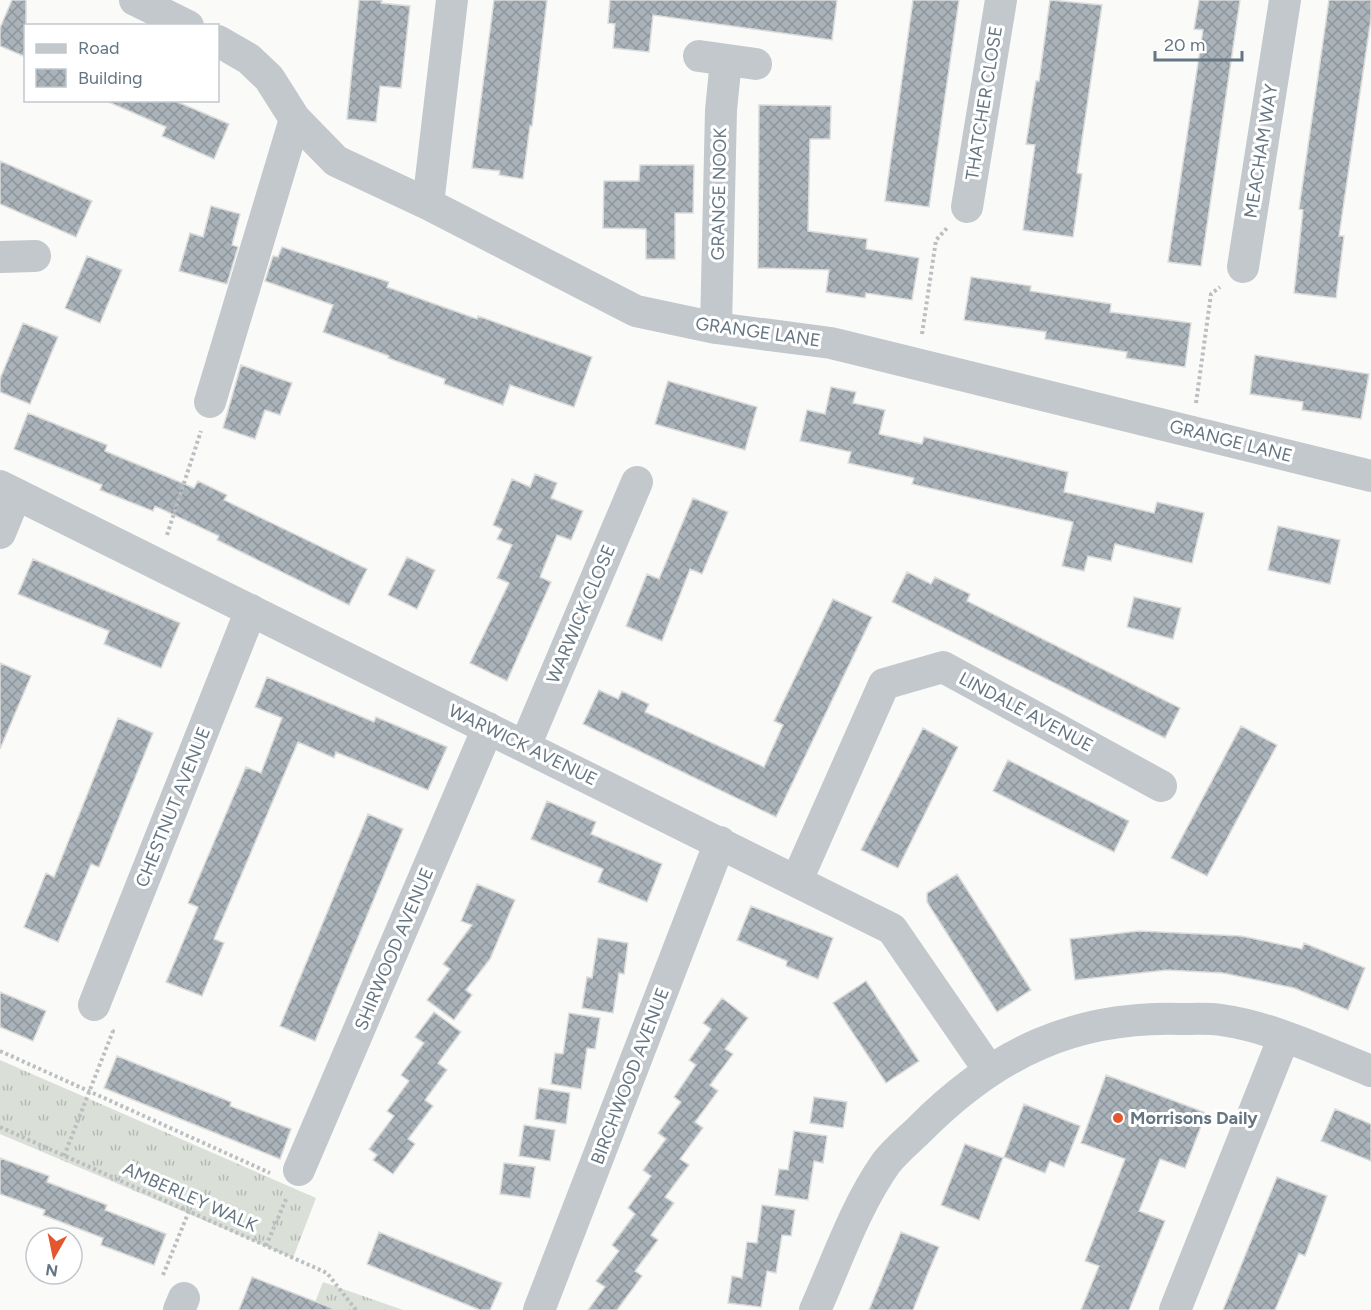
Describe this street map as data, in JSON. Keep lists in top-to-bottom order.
{
  "streets": {
    "street": [
      "THATCHER CLOSE",
      "MEACHAM WAY",
      "GRANGE NOOK",
      "GRANGE LANE",
      "WARWICK CLOSE",
      "LINDALE AVENUE",
      "WARWICK AVENUE",
      "CHESTNUT AVENUE",
      "SHIRWOOD AVENUE",
      "BIRCHWOOD AVENUE"
    ],
    "path": ["AMBERLEY WALK"]
  },
  "crossings": [
    ["GRANGE NOOK", "GRANGE LANE"],
    ["WARWICK CLOSE", "WARWICK AVENUE"],
    ["LINDALE AVENUE", "WARWICK AVENUE"],
    ["WARWICK AVENUE", "CHESTNUT AVENUE"],
    ["WARWICK AVENUE", "SHIRWOOD AVENUE"],
    ["WARWICK AVENUE", "BIRCHWOOD AVENUE"]
  ],
  "places": ["Morrisons Daily"],
  "legend": ["Road", "Building"],
  "scale_bar": "20 m",
  "north": "bottom"
}
